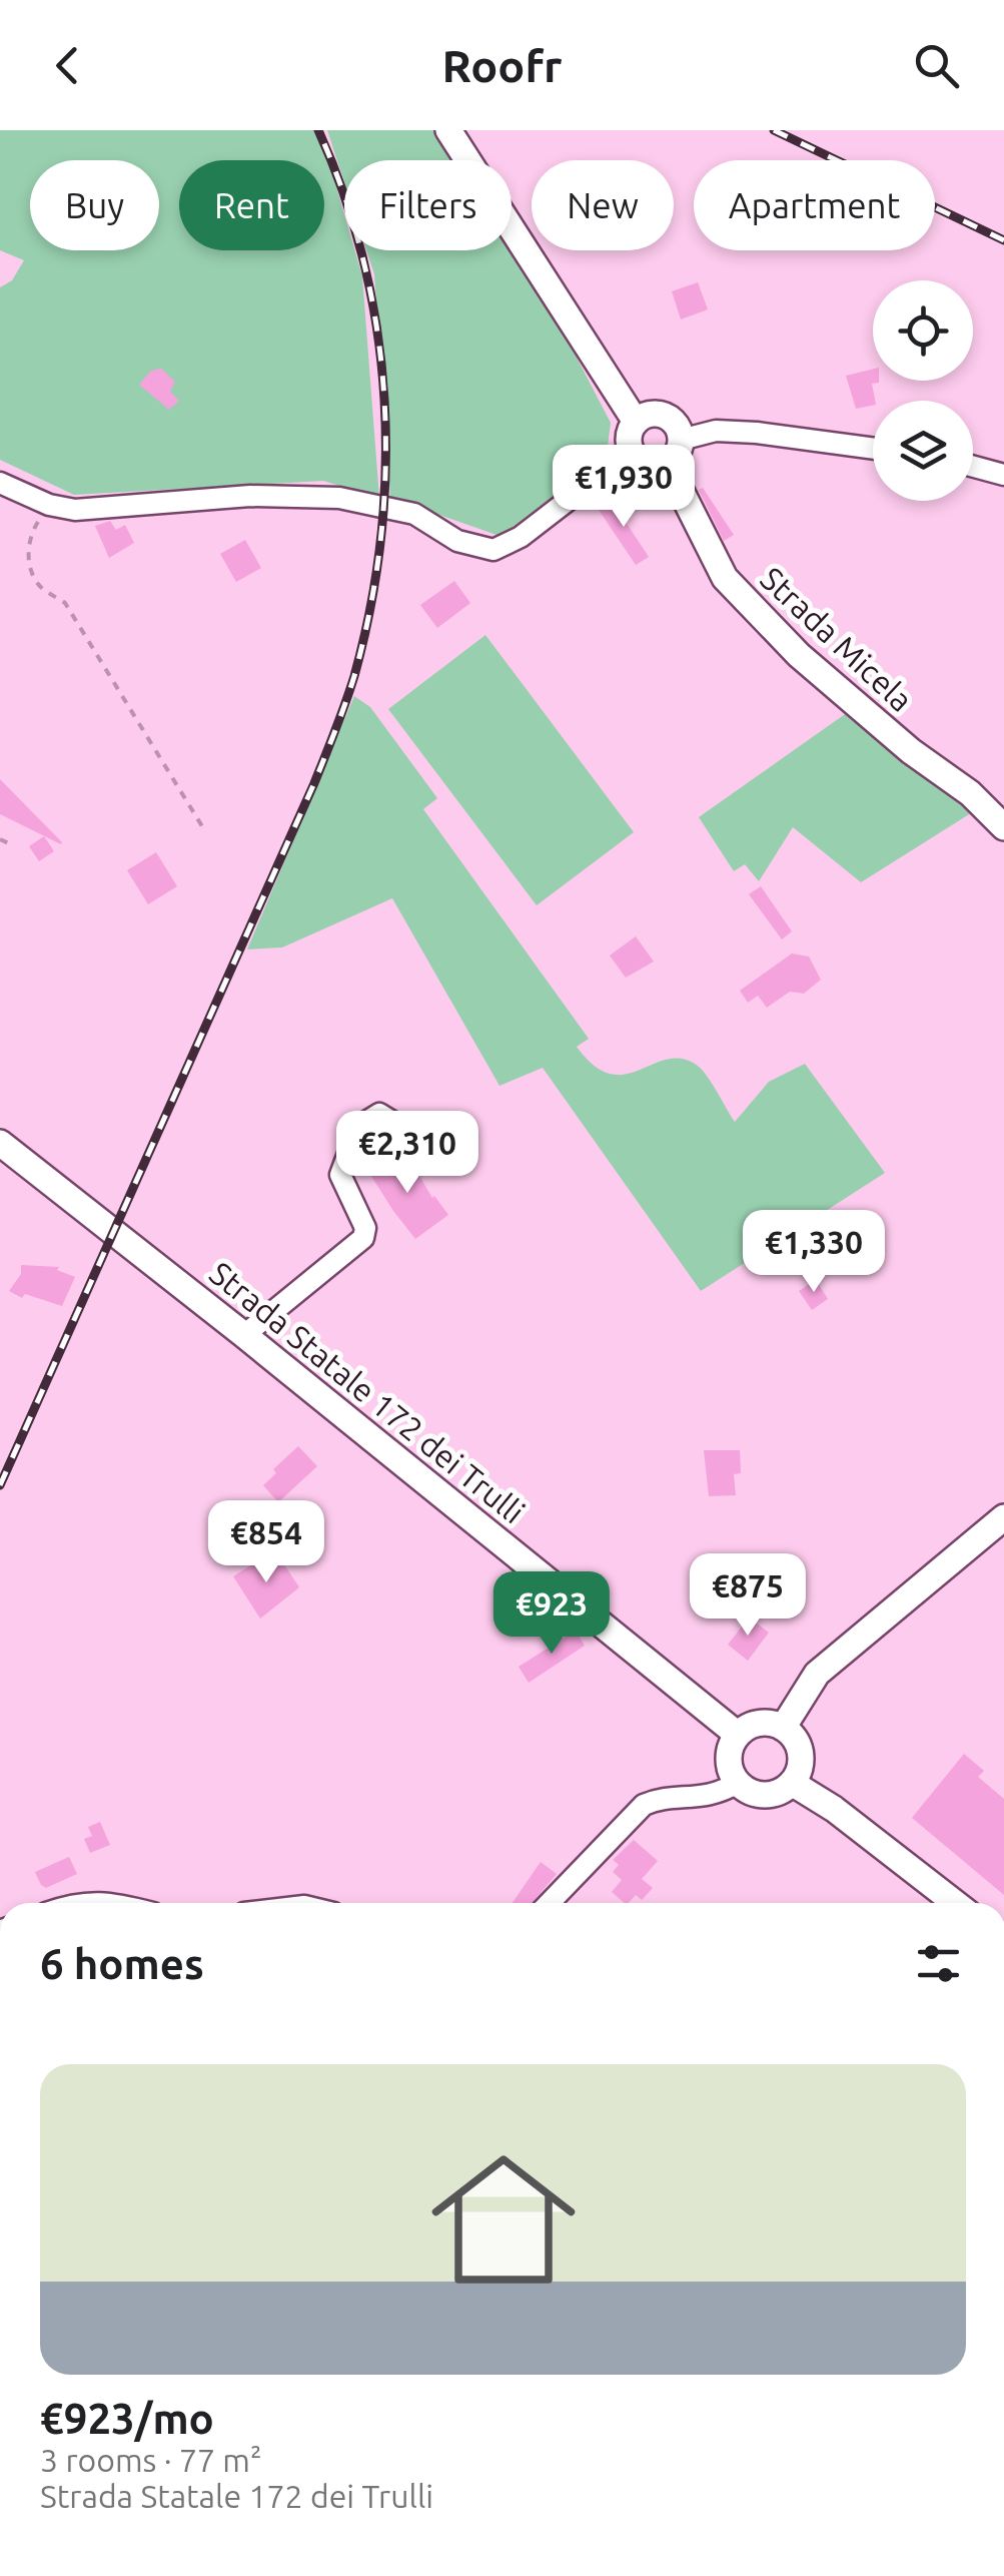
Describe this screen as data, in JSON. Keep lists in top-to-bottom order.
{
  "streets": {
    "main road": ["Strada Micela", "Strada Statale 172 dei Trulli"]
  },
  "page": {
    "header": "Roofr",
    "chip": [
      "Buy",
      "Rent",
      "Filters",
      "New",
      "Apartment"
    ],
    "price": [
      "€1,930",
      "€2,310",
      "€1,330",
      "€854",
      "€875",
      "€923"
    ],
    "heading": "6 homes",
    "list": [
      {
        "name": "€923/mo",
        "note": "3 rooms · 77 m² · Strada Statale 172 dei Trulli"
      }
    ]
  }
}
